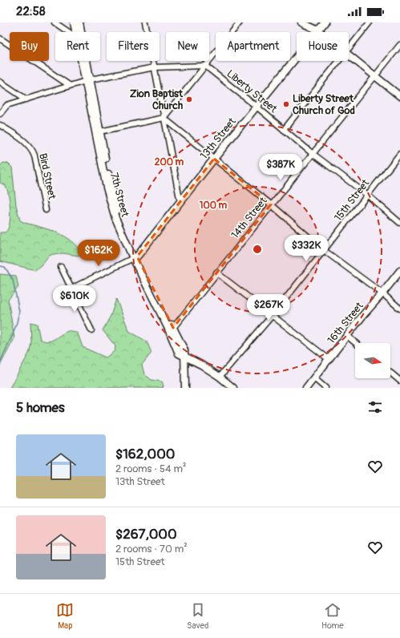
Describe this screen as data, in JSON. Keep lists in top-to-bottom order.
{
  "streets": {
    "main road": ["13th Street", "7th Street", "16th Street"],
    "street": [
      "Liberty Street",
      "Bird Street",
      "15th Street",
      "14th Street"
    ]
  },
  "crossings": [
    ["Liberty Street", "13th Street"],
    ["Liberty Street", "15th Street"],
    ["Liberty Street", "14th Street"],
    ["13th Street", "7th Street"],
    ["7th Street", "14th Street"]
  ],
  "places": ["Zion Baptist Church", "Liberty Street Church of God"],
  "north": "right",
  "page": {
    "status": "22:58",
    "chip": [
      "Buy",
      "Rent",
      "Filters",
      "New",
      "Apartment",
      "House"
    ],
    "price": [
      "$387K",
      "$332K",
      "$162K",
      "$610K",
      "$267K"
    ],
    "heading": "5 homes",
    "list": [
      {
        "name": "$162,000",
        "note": "2 rooms · 54 m² · 13th Street"
      },
      {
        "name": "$267,000",
        "note": "2 rooms · 70 m² · 15th Street"
      }
    ],
    "tabs": ["Map", "Saved", "Home"]
  },
  "rings": ["200 m", "100 m"]
}
